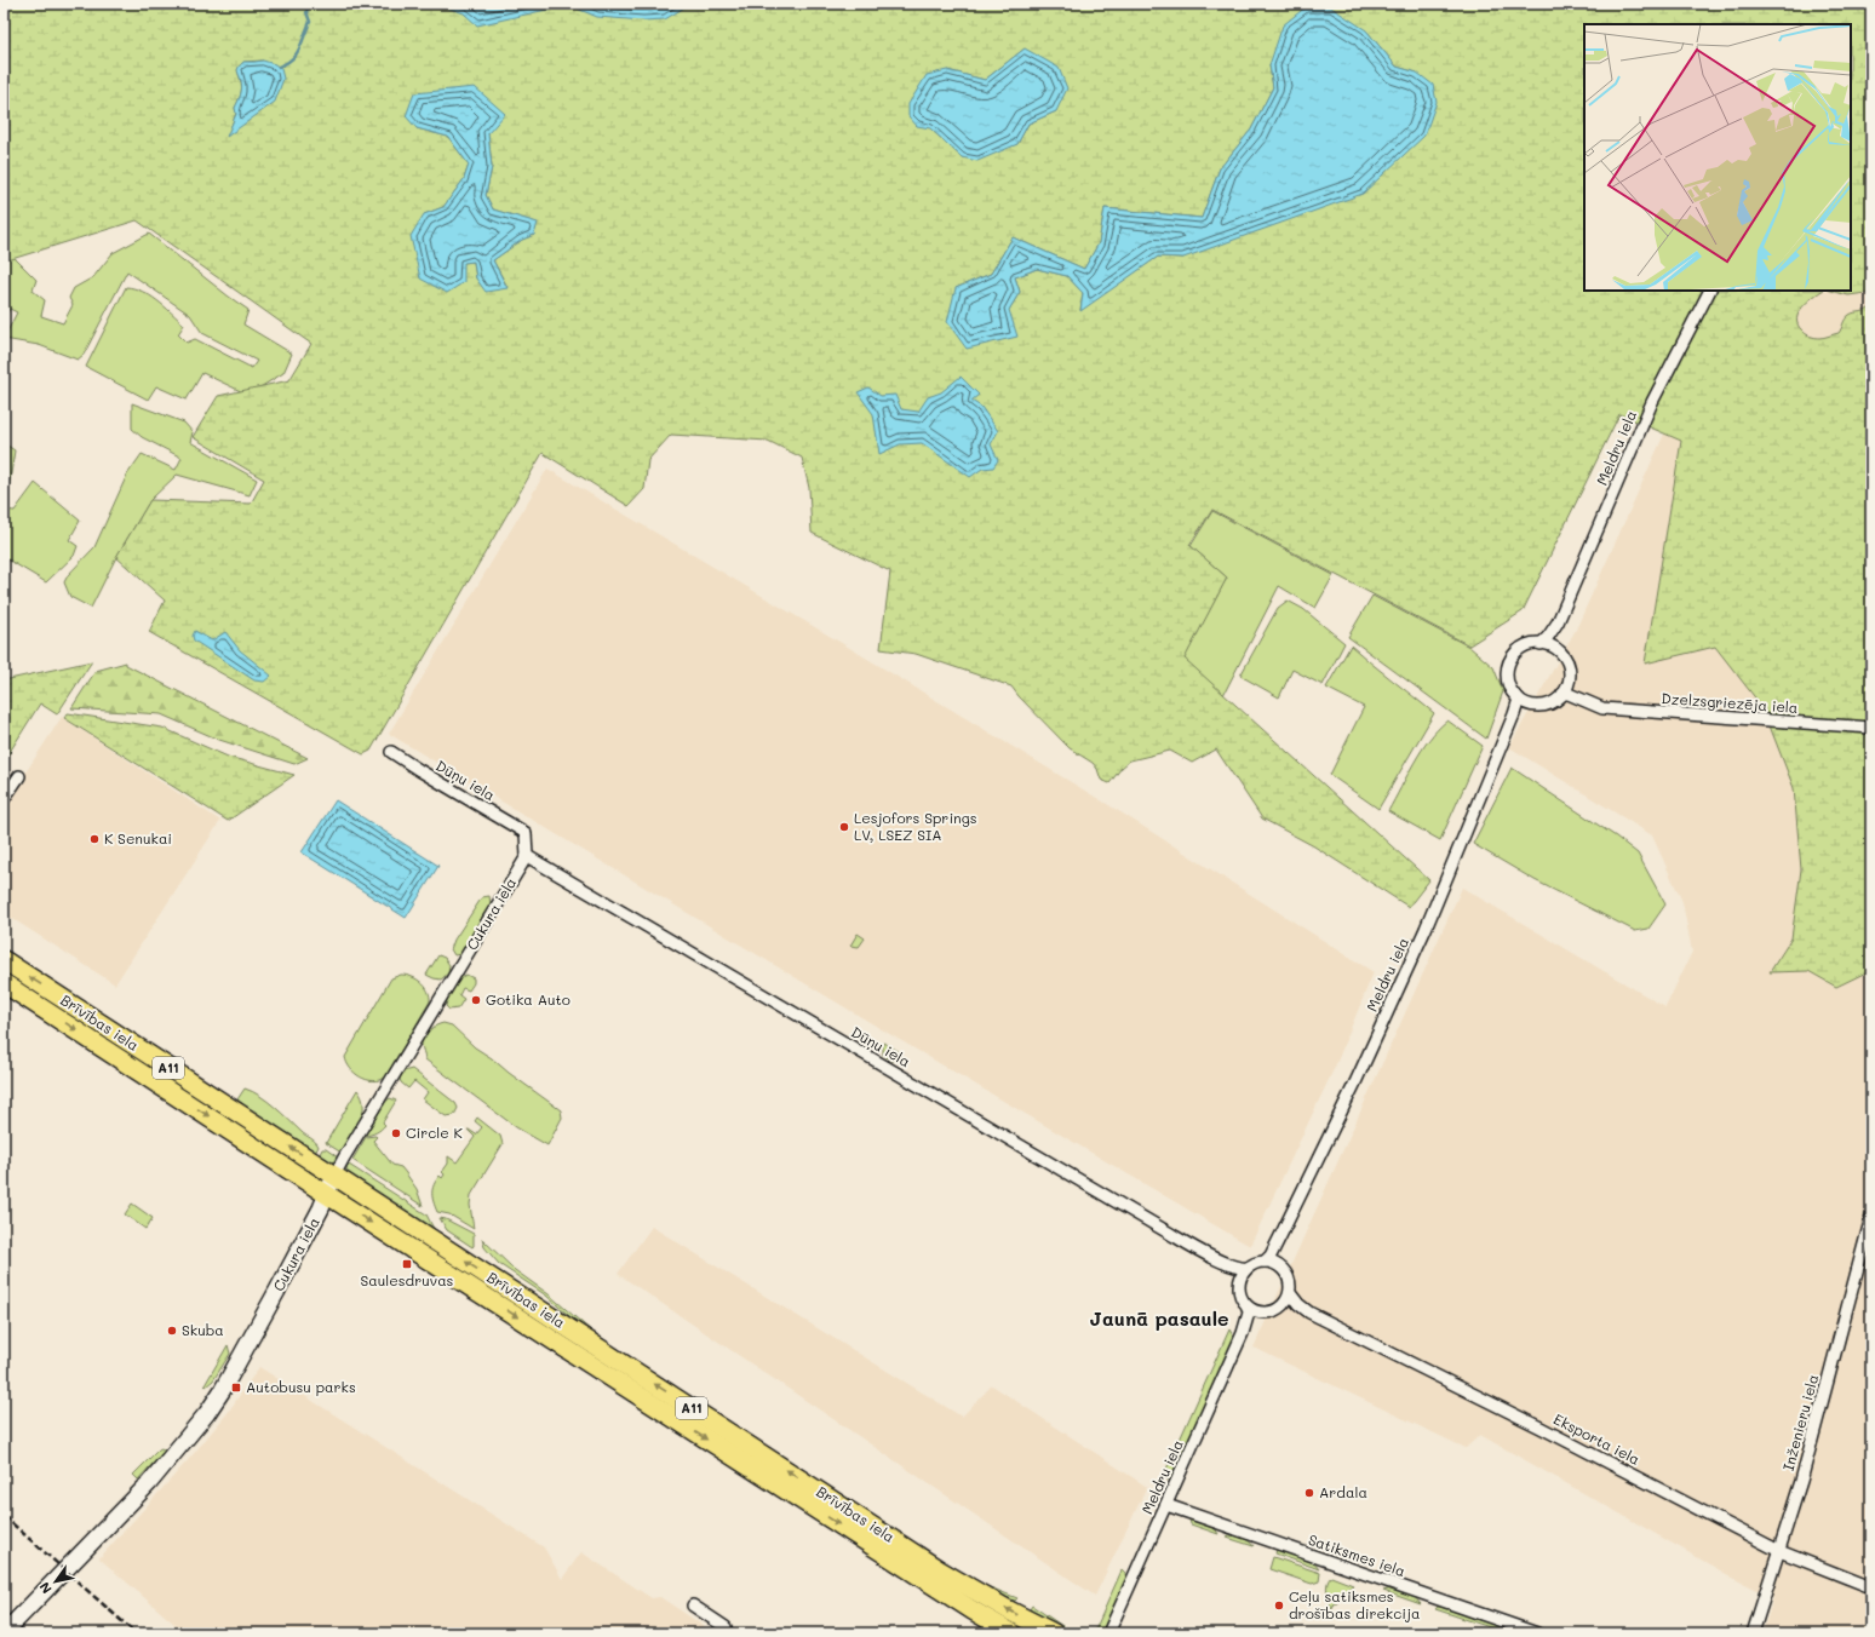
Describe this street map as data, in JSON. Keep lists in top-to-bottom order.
{
  "streets": {
    "highway": ["Brīvības iela", "A11"],
    "main road": ["Cukura iela"],
    "street": [
      "Meldru iela",
      "Dzelzsgriezēja iela",
      "Dūņu iela",
      "Inženieru iela",
      "Eksporta iela",
      "Satiksmes iela"
    ]
  },
  "crossings": [
    ["Meldru iela", "Dūņu iela"],
    ["Meldru iela", "Eksporta iela"],
    ["Meldru iela", "Satiksmes iela"],
    ["Dūņu iela", "Cukura iela"],
    ["Dūņu iela", "Eksporta iela"],
    ["Cukura iela", "Brīvības iela"],
    ["Inženieru iela", "Eksporta iela"]
  ],
  "districts": ["Jaunā pasaule"],
  "places": {
    "other": [
      "Lesjofors Springs LV, LSEZ SIA",
      "K Senukai",
      "Gotika Auto",
      "Circle K",
      "Skuba",
      "Ardala",
      "Ceļu satiksmes drošības direkcija"
    ],
    "transit": ["Saulesdruvas", "Autobusu parks"]
  },
  "north": "bottom left"
}
